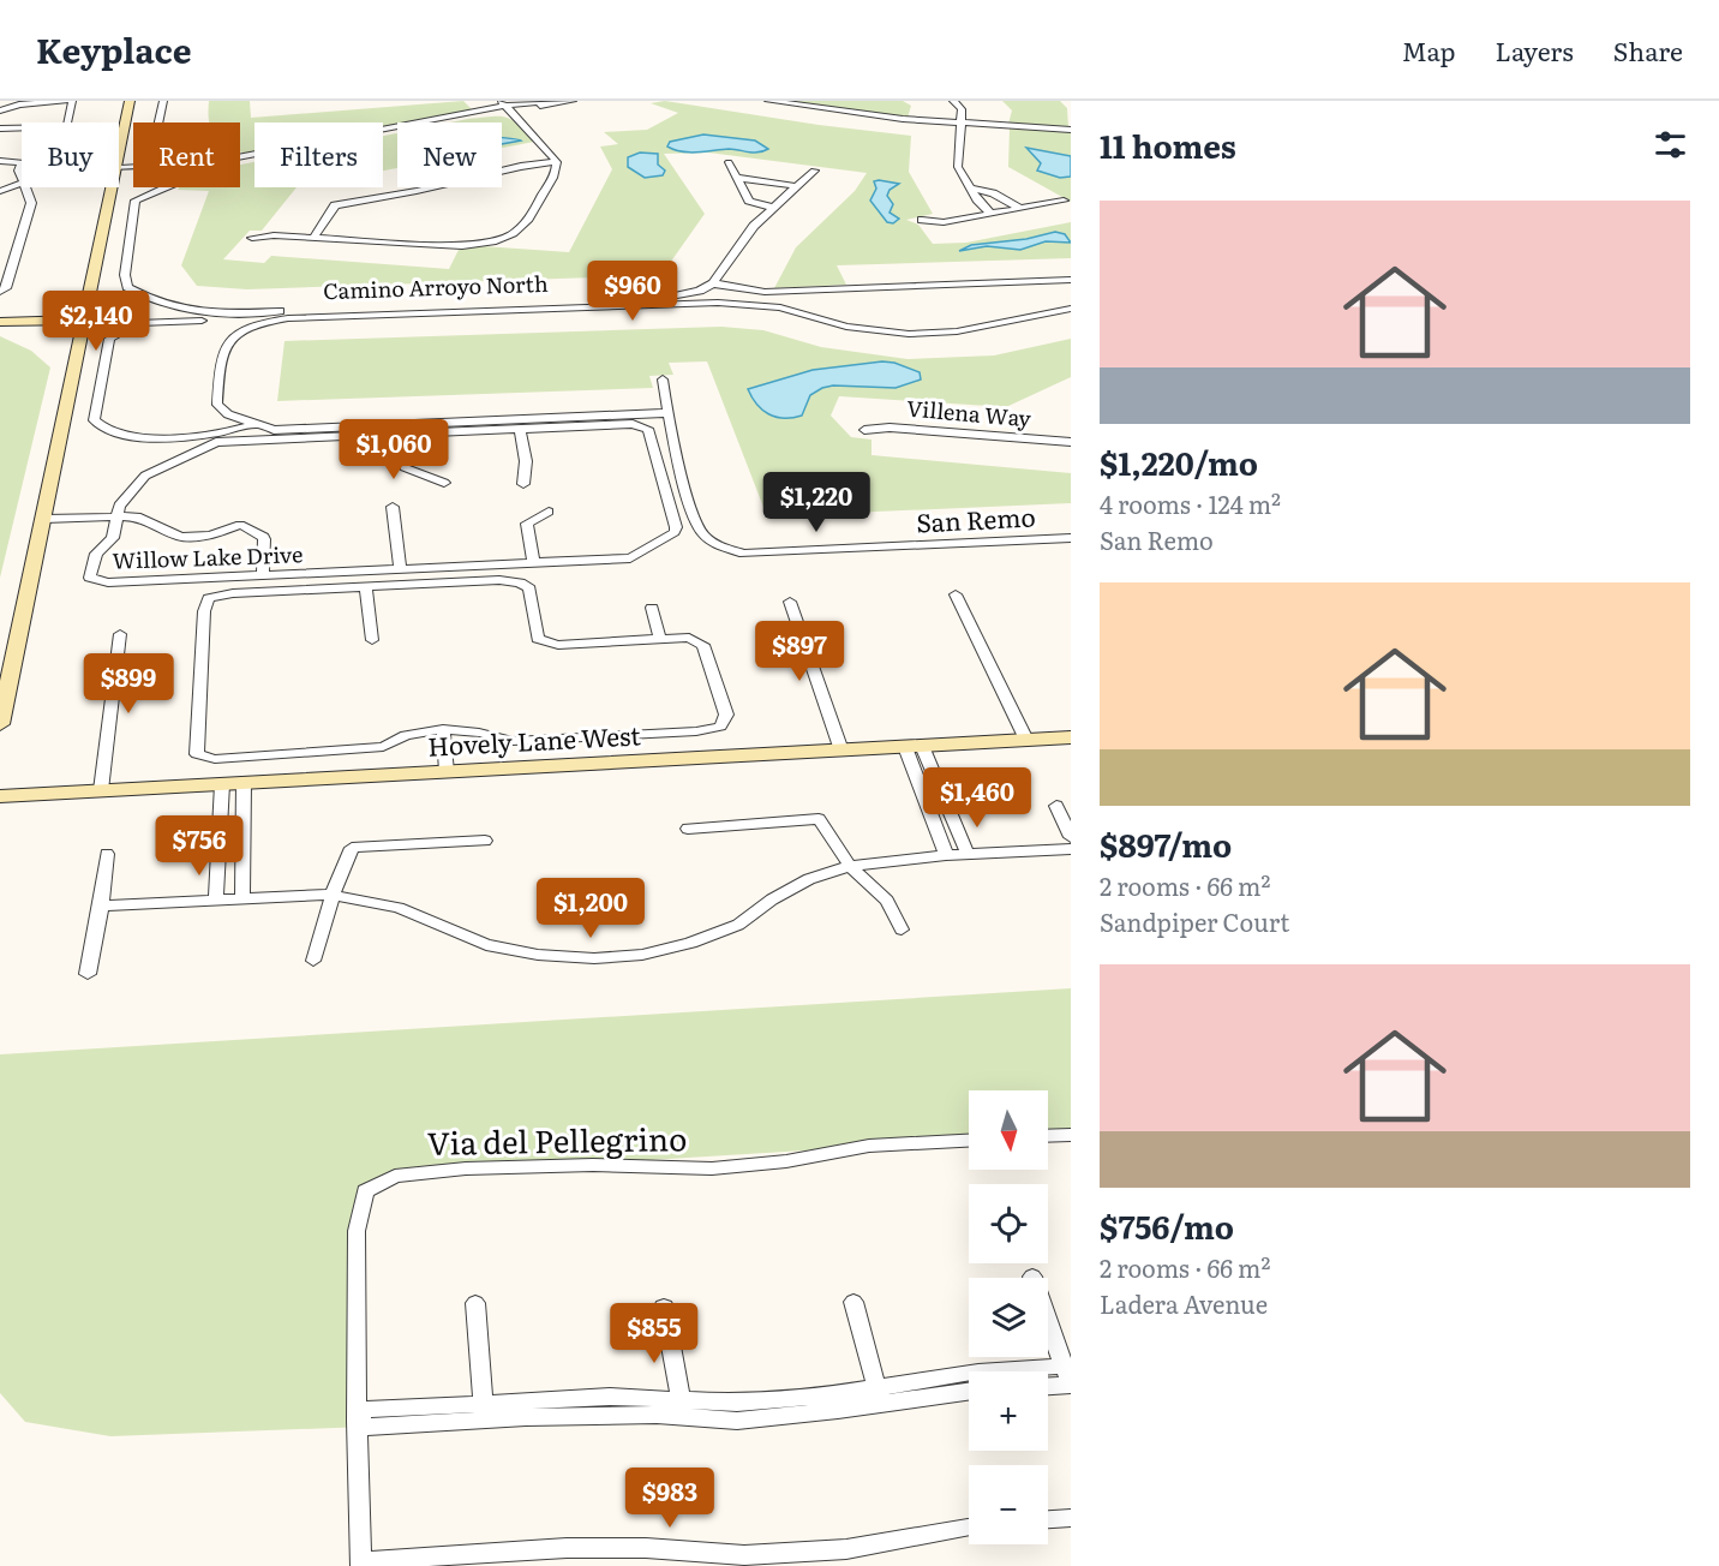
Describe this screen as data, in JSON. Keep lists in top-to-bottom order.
{
  "streets": {
    "main road": ["Hovely Lane West"],
    "street": [
      "Camino Arroyo North",
      "Villena Way",
      "San Remo",
      "Willow Lake Drive",
      "Via del Pellegrino"
    ]
  },
  "north": "bottom",
  "page": {
    "header": "Keyplace",
    "nav": ["Map", "Layers", "Share"],
    "heading": "11 homes",
    "chip": [
      "Buy",
      "Rent",
      "Filters",
      "New"
    ],
    "list": [
      {
        "name": "$1,220/mo",
        "note": "4 rooms · 124 m² · San Remo"
      },
      {
        "name": "$897/mo",
        "note": "2 rooms · 66 m² · Sandpiper Court"
      },
      {
        "name": "$756/mo",
        "note": "2 rooms · 66 m² · Ladera Avenue"
      }
    ],
    "price": [
      "$960",
      "$2,140",
      "$1,060",
      "$1,220",
      "$897",
      "$899",
      "$1,460",
      "$756",
      "$1,200",
      "$855",
      "$983"
    ],
    "map_buttons": ["+", "−"]
  }
}
